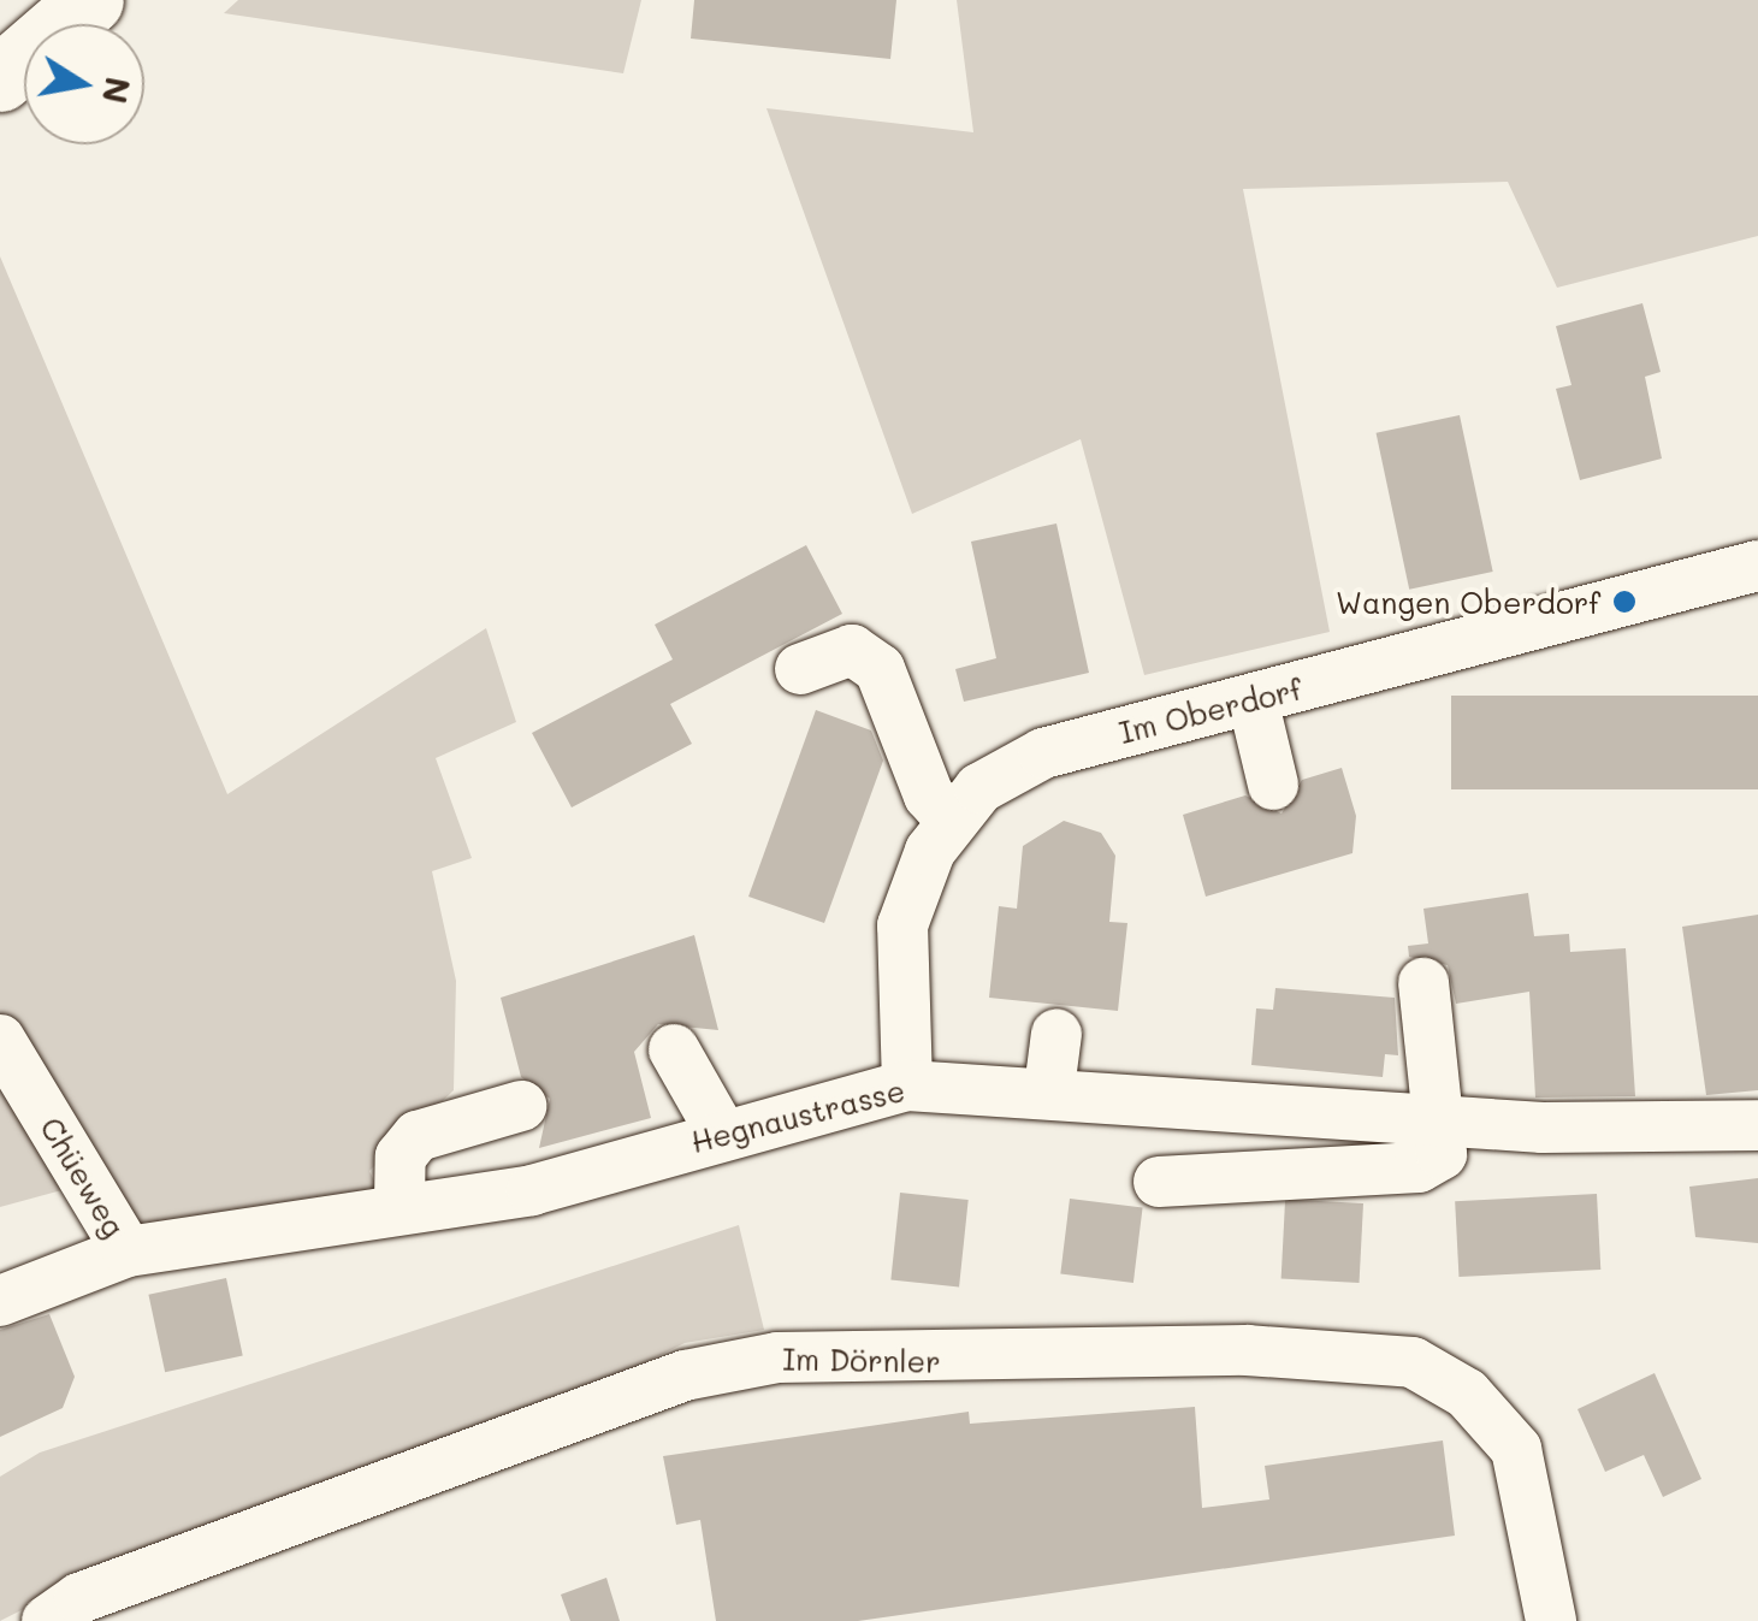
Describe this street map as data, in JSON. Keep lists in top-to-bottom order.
{
  "streets": {
    "street": [
      "Im Oberdorf",
      "Hegnaustrasse",
      "Chüeweg",
      "Im Dörnler"
    ]
  },
  "crossings": [
    ["Hegnaustrasse", "Chüeweg"]
  ],
  "places": ["Wangen Oberdorf"],
  "north": "right"
}
